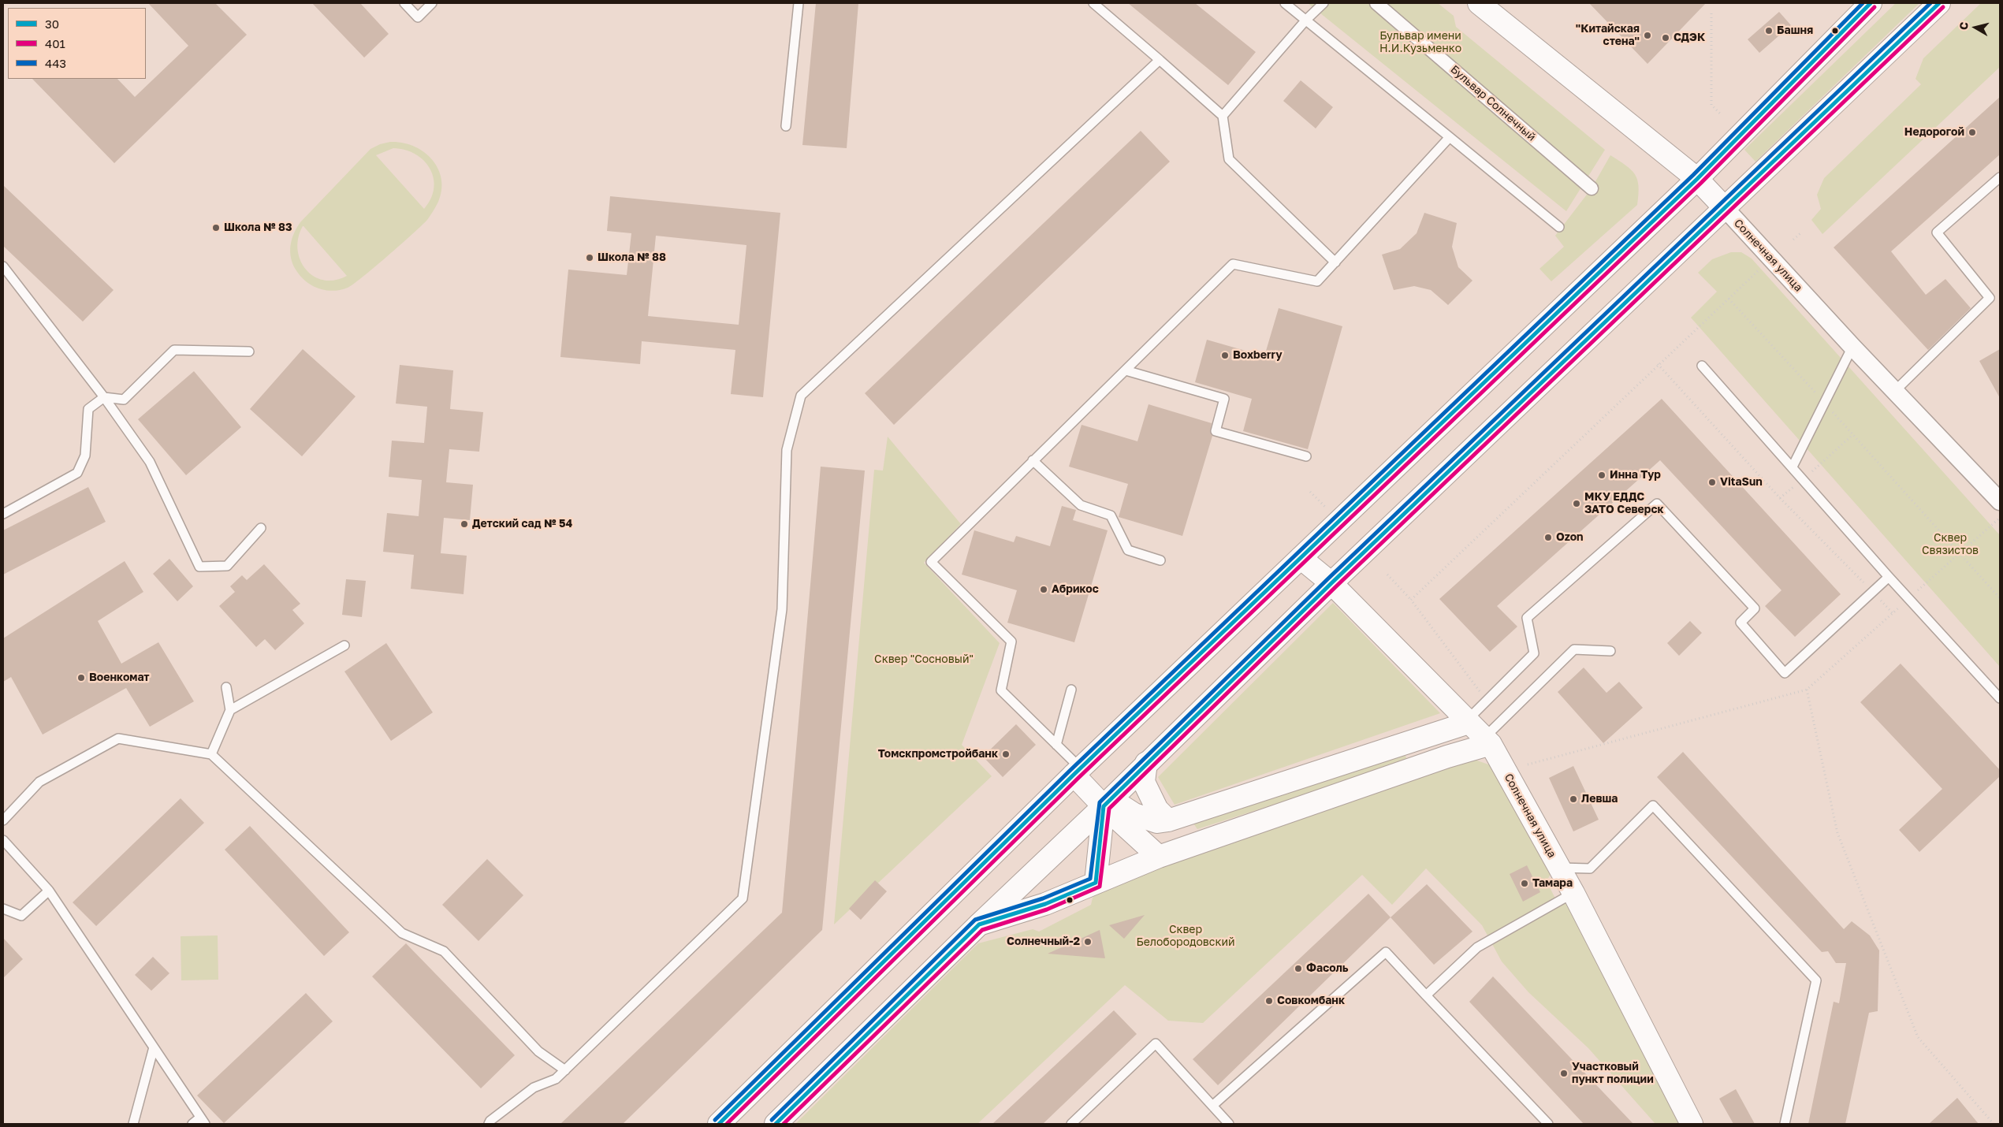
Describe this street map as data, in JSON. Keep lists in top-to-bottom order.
{
  "streets": {
    "main road": ["Солнечная улица"],
    "street": ["Бульвар Солнечный"]
  },
  "parks": [
    "Бульвар имени Н.И.Кузьменко",
    "Сквер Связистов",
    "Сквер \"Сосновый\"",
    "Сквер Белобородовский"
  ],
  "places": [
    "Башня",
    "\"Китайская стена\"",
    "СДЭК",
    "Недорогой",
    "Школа № 83",
    "Школа № 88",
    "Boxberry",
    "Инна Тур",
    "VitaSun",
    "МКУ ЕДДС ЗАТО Северск",
    "Детский сад № 54",
    "Ozon",
    "Абрикос",
    "Военкомат",
    "Томскпромстройбанк",
    "Левша",
    "Тамара",
    "Солнечный-2",
    "Фасоль",
    "Совкомбанк",
    "Участковый пункт полиции"
  ],
  "lines": ["transit line 30", "transit line 443", "transit line 401"],
  "legend": ["30", "401", "443"],
  "north": "left"
}
